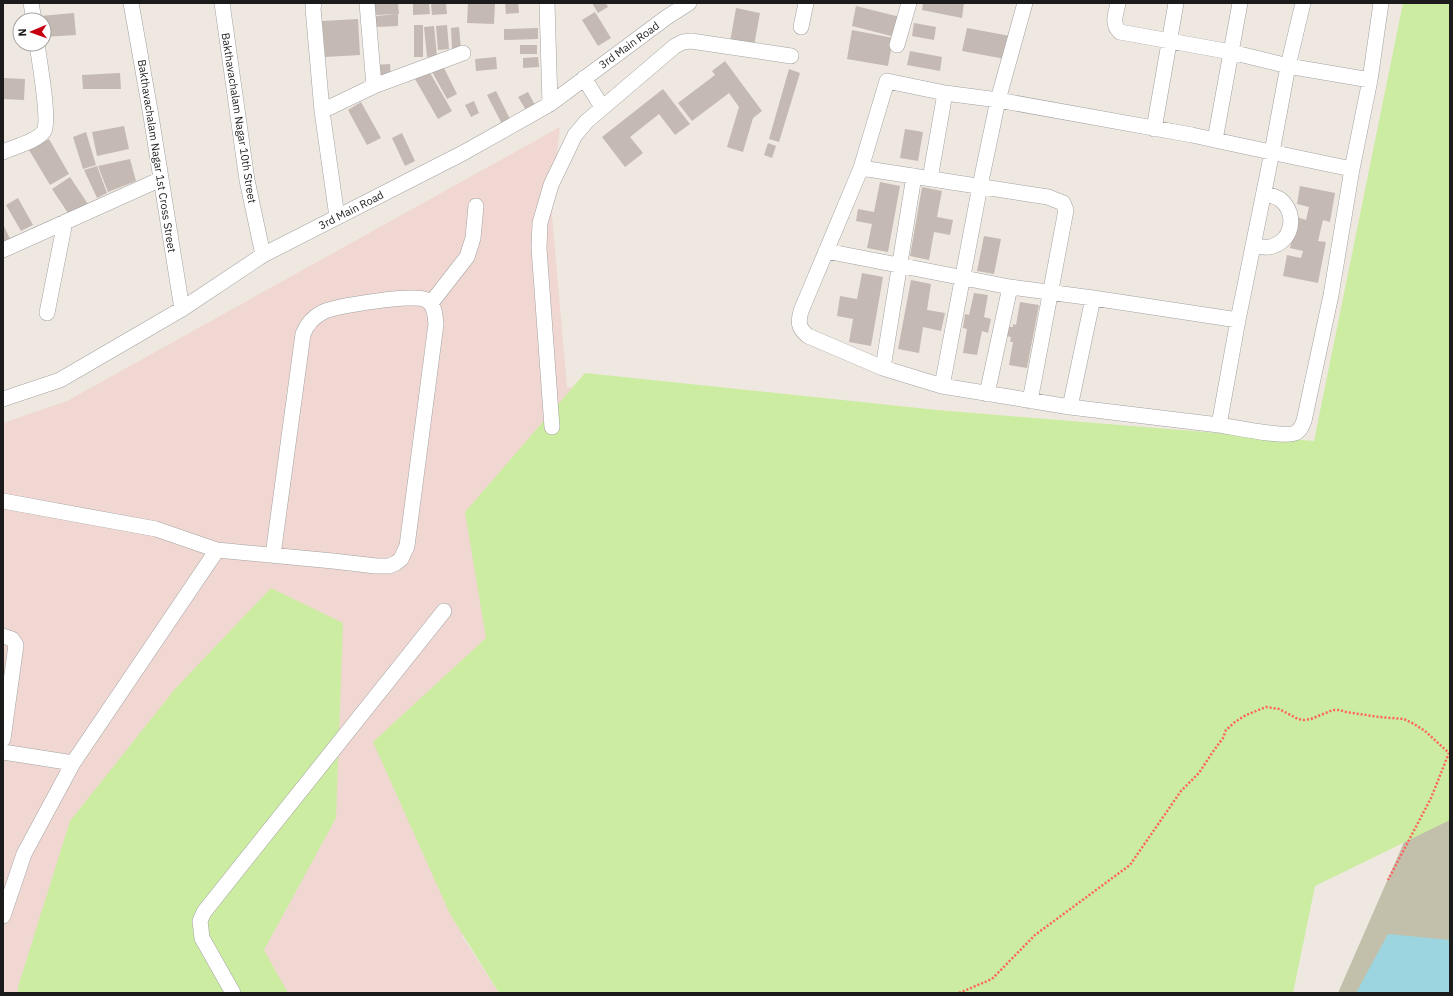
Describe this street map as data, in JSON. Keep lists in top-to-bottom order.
{
  "streets": {
    "street": ["3rd Main Road", "Bakthavachalam Nagar 10th Street", "Bakthavachalam Nagar 1st Cross Street"]
  },
  "crossings": [
    ["3rd Main Road", "Bakthavachalam Nagar 10th Street"],
    ["3rd Main Road", "Bakthavachalam Nagar 1st Cross Street"]
  ],
  "north": "left"
}
